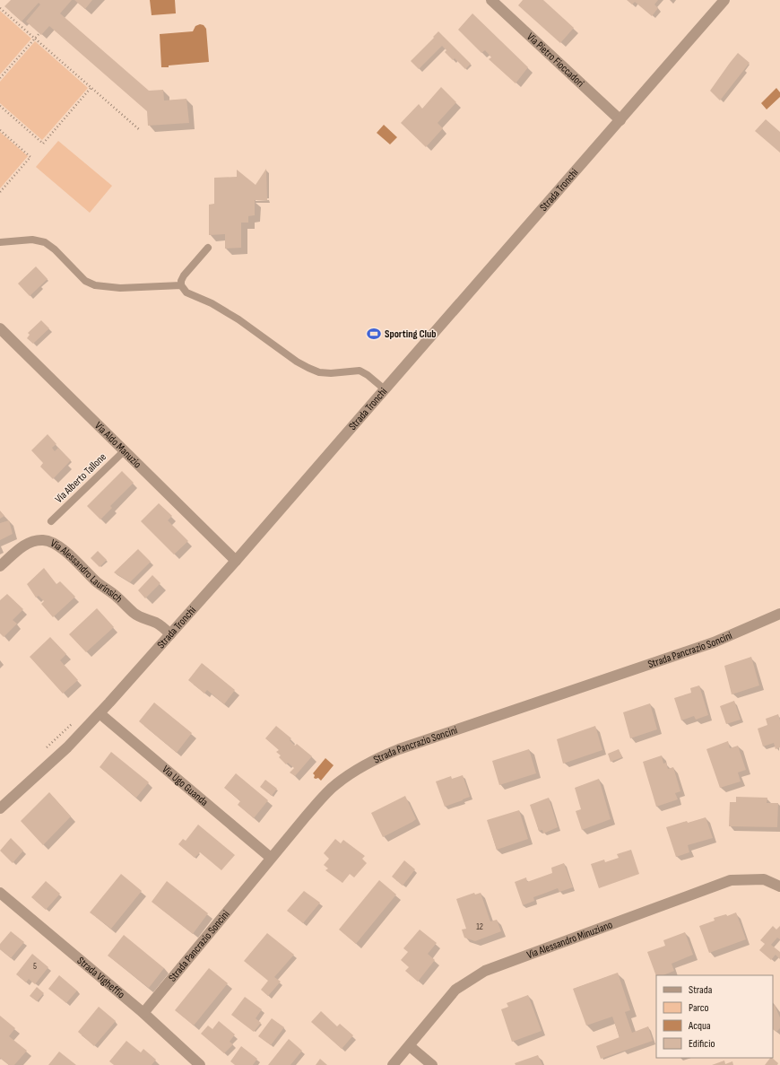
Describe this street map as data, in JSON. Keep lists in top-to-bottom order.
{
  "streets": {
    "street": [
      "Via Pietro Fioccadori",
      "Strada Tronchi",
      "Via Aldo Manuzio",
      "Via Alessandro Laurinsich",
      "Strada Pancrazio Soncini",
      "Via Ugo Guanda",
      "Via Alessandro Minuziano",
      "Strada Vigheffio"
    ],
    "lane": ["Via Alberto Tallone"]
  },
  "crossings": [
    ["Via Pietro Fioccadori", "Strada Tronchi"],
    ["Strada Tronchi", "Via Aldo Manuzio"],
    ["Strada Tronchi", "Via Alessandro Laurinsich"],
    ["Strada Tronchi", "Via Ugo Guanda"],
    ["Via Aldo Manuzio", "Via Alberto Tallone"],
    ["Strada Pancrazio Soncini", "Via Ugo Guanda"],
    ["Strada Pancrazio Soncini", "Strada Vigheffio"]
  ],
  "places": {
    "sports": ["Sporting Club"]
  },
  "house_numbers": ["12", "5"],
  "legend": [
    "Strada",
    "Parco",
    "Acqua",
    "Edificio"
  ]
}
